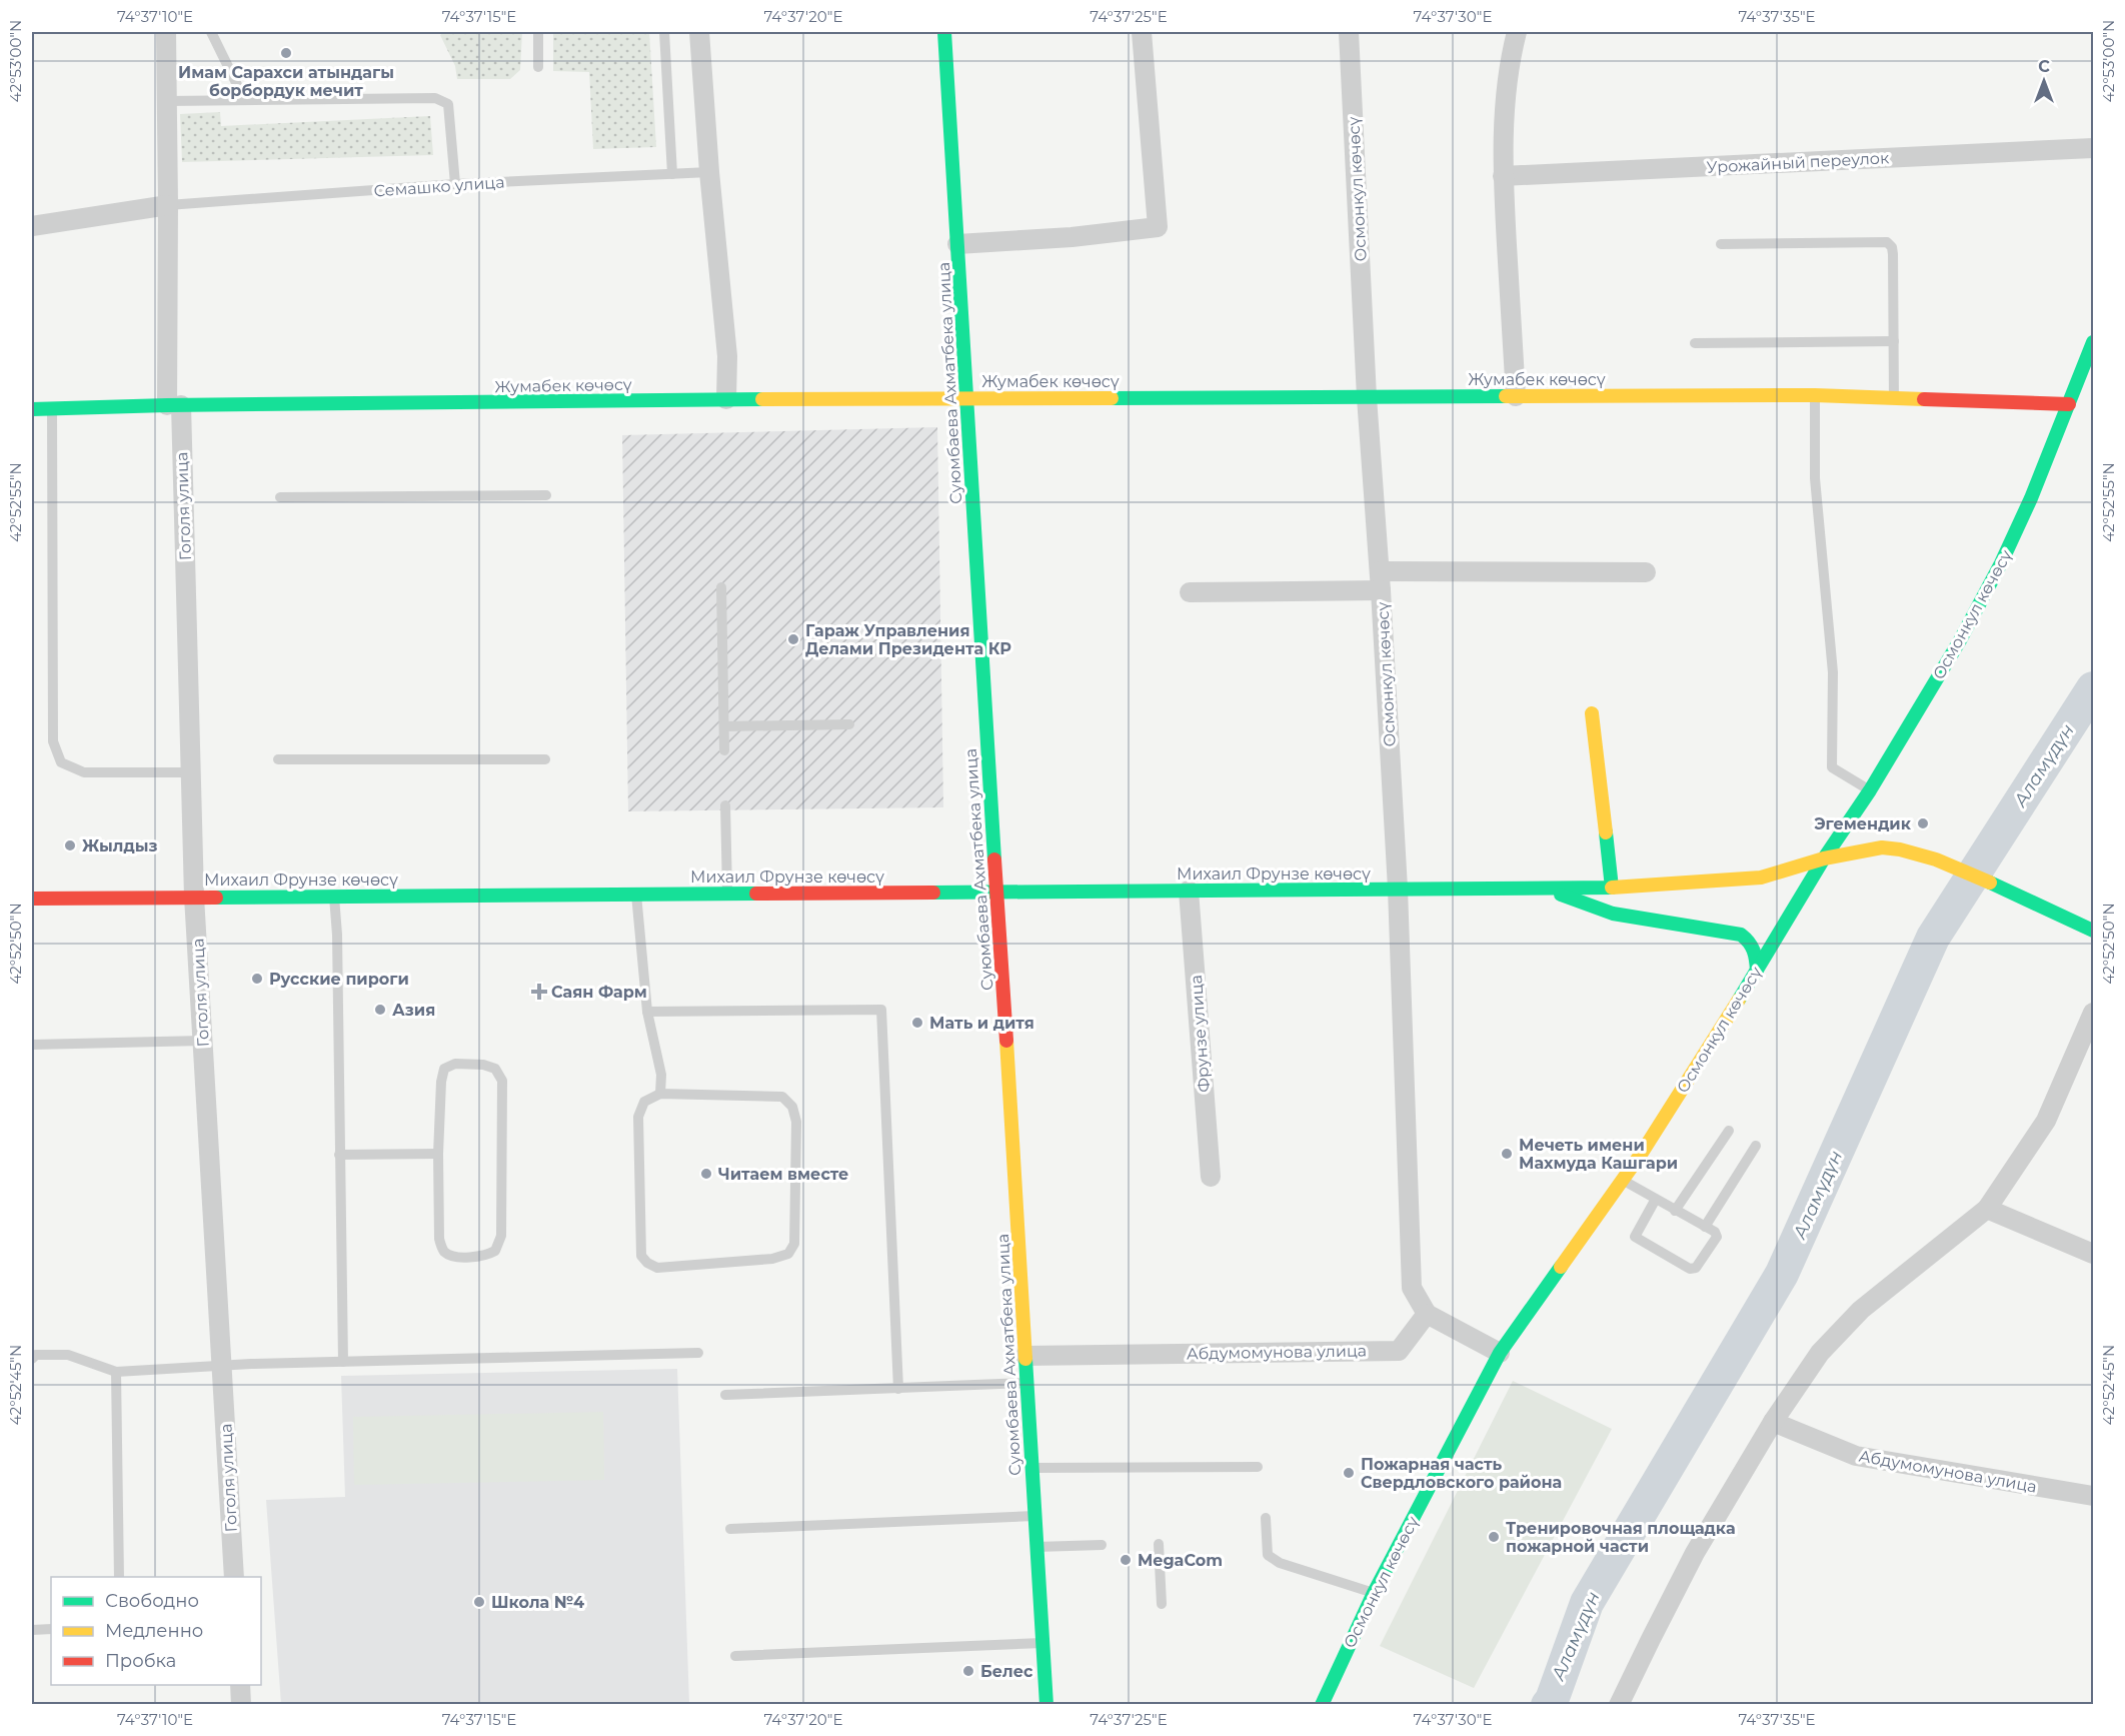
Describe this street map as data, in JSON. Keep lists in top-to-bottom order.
{
  "streets": {
    "street": [
      "Урожайный переулок",
      "Осмонкул көчөсү",
      "Жумабек көчөсү",
      "Суюмбаева Ахматбека улица",
      "Гоголя улица",
      "Михаил Фрунзе көчөсү",
      "Фрунзе улица",
      "Абдумомунова улица"
    ],
    "lane": ["Семашко улица"]
  },
  "crossings": [
    ["Семашко улица", "Гоголя улица"],
    ["Осмонкул көчөсү", "Жумабек көчөсү"],
    ["Осмонкул көчөсү", "Михаил Фрунзе көчөсү"],
    ["Осмонкул көчөсү", "Абдумомунова улица"],
    ["Жумабек көчөсү", "Суюмбаева Ахматбека улица"],
    ["Жумабек көчөсү", "Гоголя улица"],
    ["Суюмбаева Ахматбека улица", "Михаил Фрунзе көчөсү"],
    ["Суюмбаева Ахматбека улица", "Абдумомунова улица"],
    ["Гоголя улица", "Михаил Фрунзе көчөсү"],
    ["Михаил Фрунзе көчөсү", "Фрунзе улица"]
  ],
  "water": ["Аламүдүн"],
  "places": {
    "other": [
      "Имам Сарахси атындагы борбордук мечит",
      "Гараж Управления Делами Президента КР",
      "Эгемендик",
      "Жылдыз",
      "Русские пироги",
      "Азия",
      "Мать и дитя",
      "Мечеть имени Махмуда Кашгари",
      "Читаем вместе",
      "Пожарная часть Свердловского района",
      "Тренировочная площадка пожарной части",
      "MegaCom",
      "Школа №4",
      "Белес"
    ],
    "health": ["Саян Фарм"]
  },
  "legend": ["Свободно", "Медленно", "Пробка"],
  "north": "top",
  "coordinates": [
    "74°37'10\"E",
    "74°37'15\"E",
    "74°37'20\"E",
    "74°37'25\"E",
    "74°37'30\"E",
    "74°37'35\"E",
    "42°53'00\"N",
    "42°52'55\"N",
    "42°52'50\"N",
    "42°52'45\"N"
  ]
}
